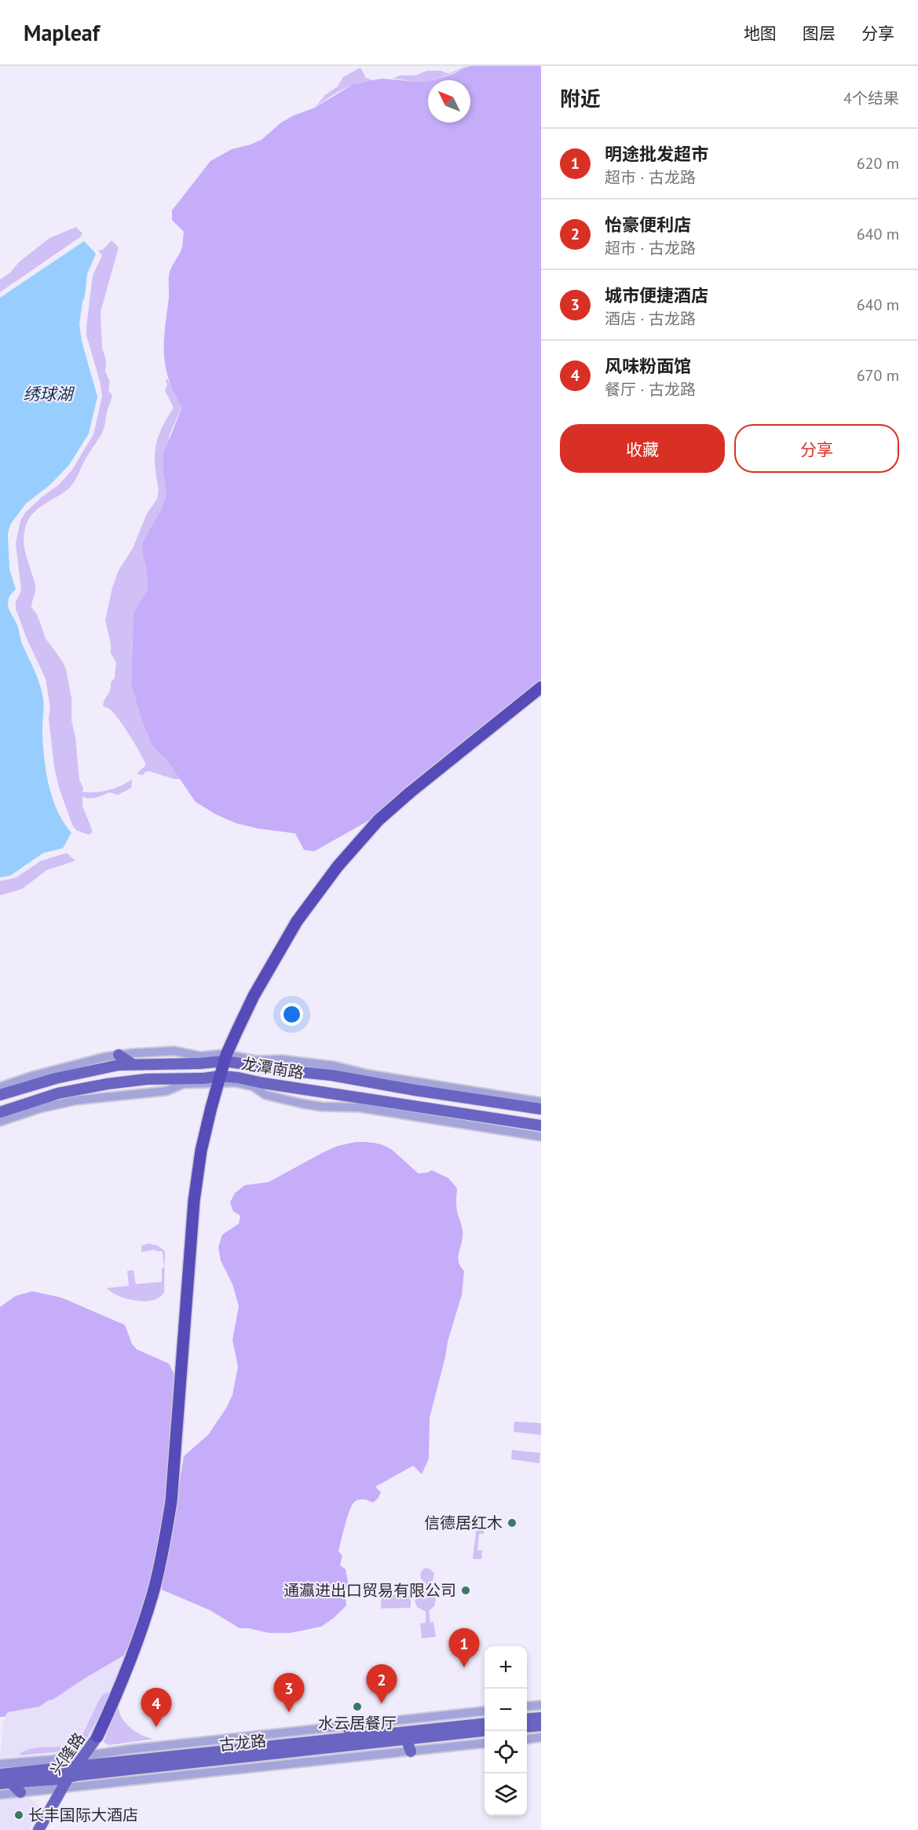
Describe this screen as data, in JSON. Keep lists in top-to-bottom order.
{
  "streets": {
    "main road": ["龙潭南路", "古龙路", "兴隆路"]
  },
  "crossings": [
    ["古龙路", "兴隆路"]
  ],
  "water": ["绣球湖"],
  "places": [
    "信德居红木",
    "通瀛进出口贸易有限公司",
    "水云居餐厅",
    "长丰国际大酒店"
  ],
  "north": "top left",
  "page": {
    "header": "Mapleaf",
    "nav": ["地图", "图层", "分享"],
    "heading": ["附近", "4个结果"],
    "list": [
      {
        "mark": "1",
        "name": "明途批发超市",
        "note": "超市 · 古龙路",
        "value": "620 m"
      },
      {
        "mark": "2",
        "name": "怡豪便利店",
        "note": "超市 · 古龙路",
        "value": "640 m"
      },
      {
        "mark": "3",
        "name": "城市便捷酒店",
        "note": "酒店 · 古龙路",
        "value": "640 m"
      },
      {
        "mark": "4",
        "name": "风味粉面馆",
        "note": "餐厅 · 古龙路",
        "value": "670 m"
      }
    ],
    "buttons": ["收藏", "分享"],
    "pins": [
      "1",
      "2",
      "3",
      "4"
    ],
    "map_buttons": ["+", "−"]
  }
}
